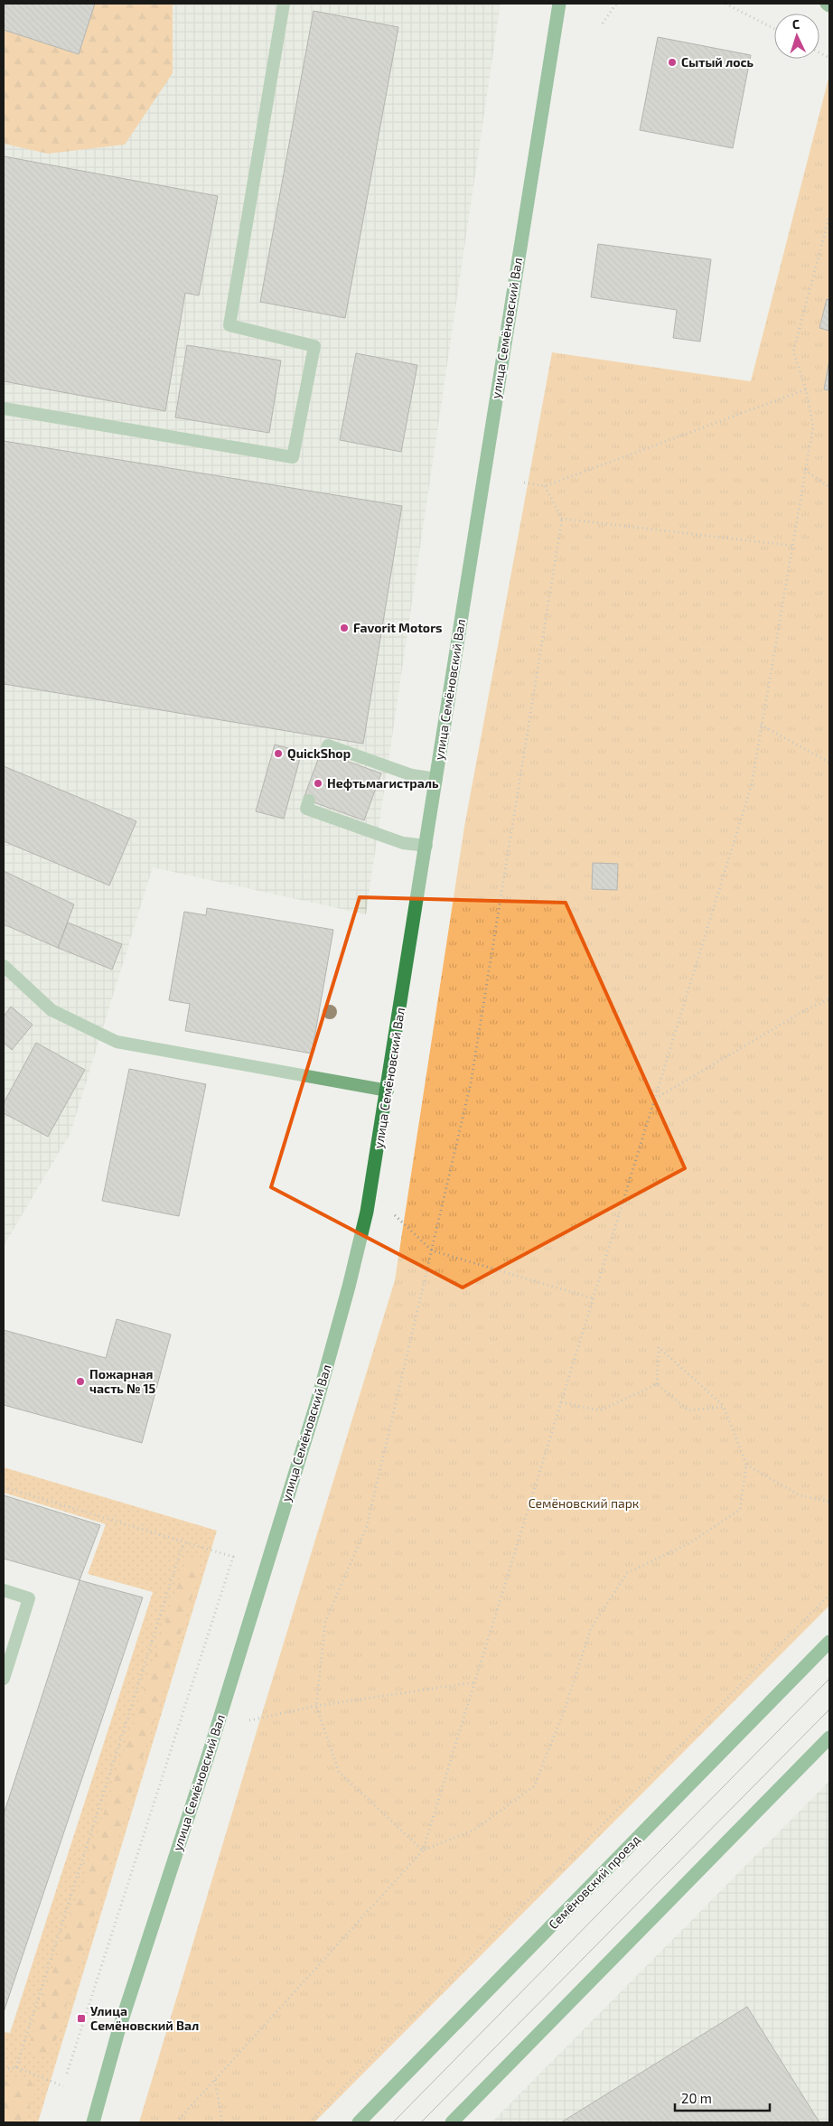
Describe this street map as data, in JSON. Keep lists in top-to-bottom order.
{
  "streets": {
    "street": ["улица Семёновский Вал", "Семёновский проезд"]
  },
  "parks": ["Семёновский парк"],
  "places": {
    "other": [
      "Сытый лось",
      "Favorit Motors",
      "QuickShop",
      "Нефтьмагистраль",
      "Пожарная часть № 15"
    ],
    "transit": ["Улица Семёновский Вал"]
  },
  "scale_bar": "20 m",
  "north": "top"
}
